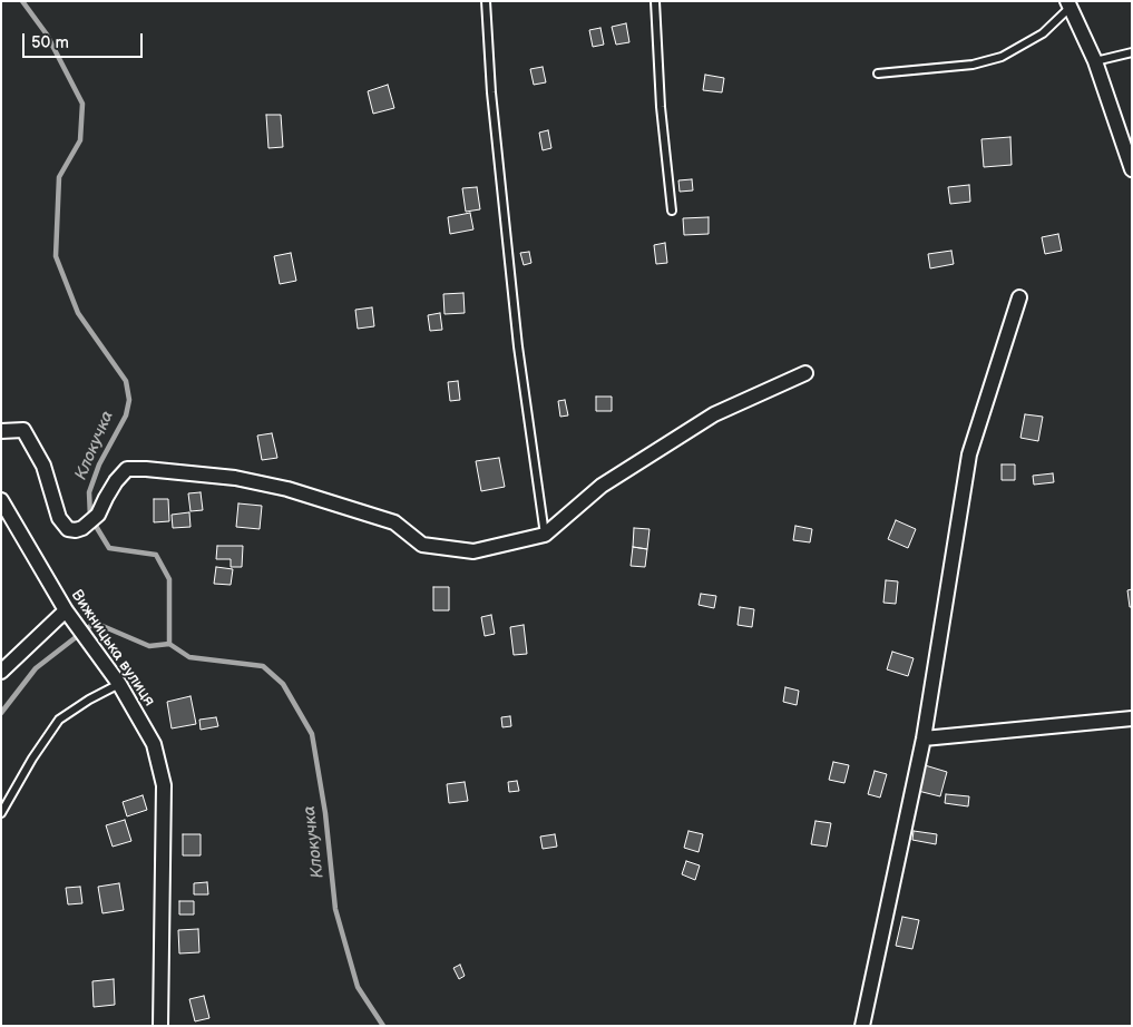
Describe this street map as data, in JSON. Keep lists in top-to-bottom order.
{
  "streets": {
    "street": ["Вижницька вулиця"]
  },
  "water": ["Клокучка"],
  "scale_bar": "50 m"
}
